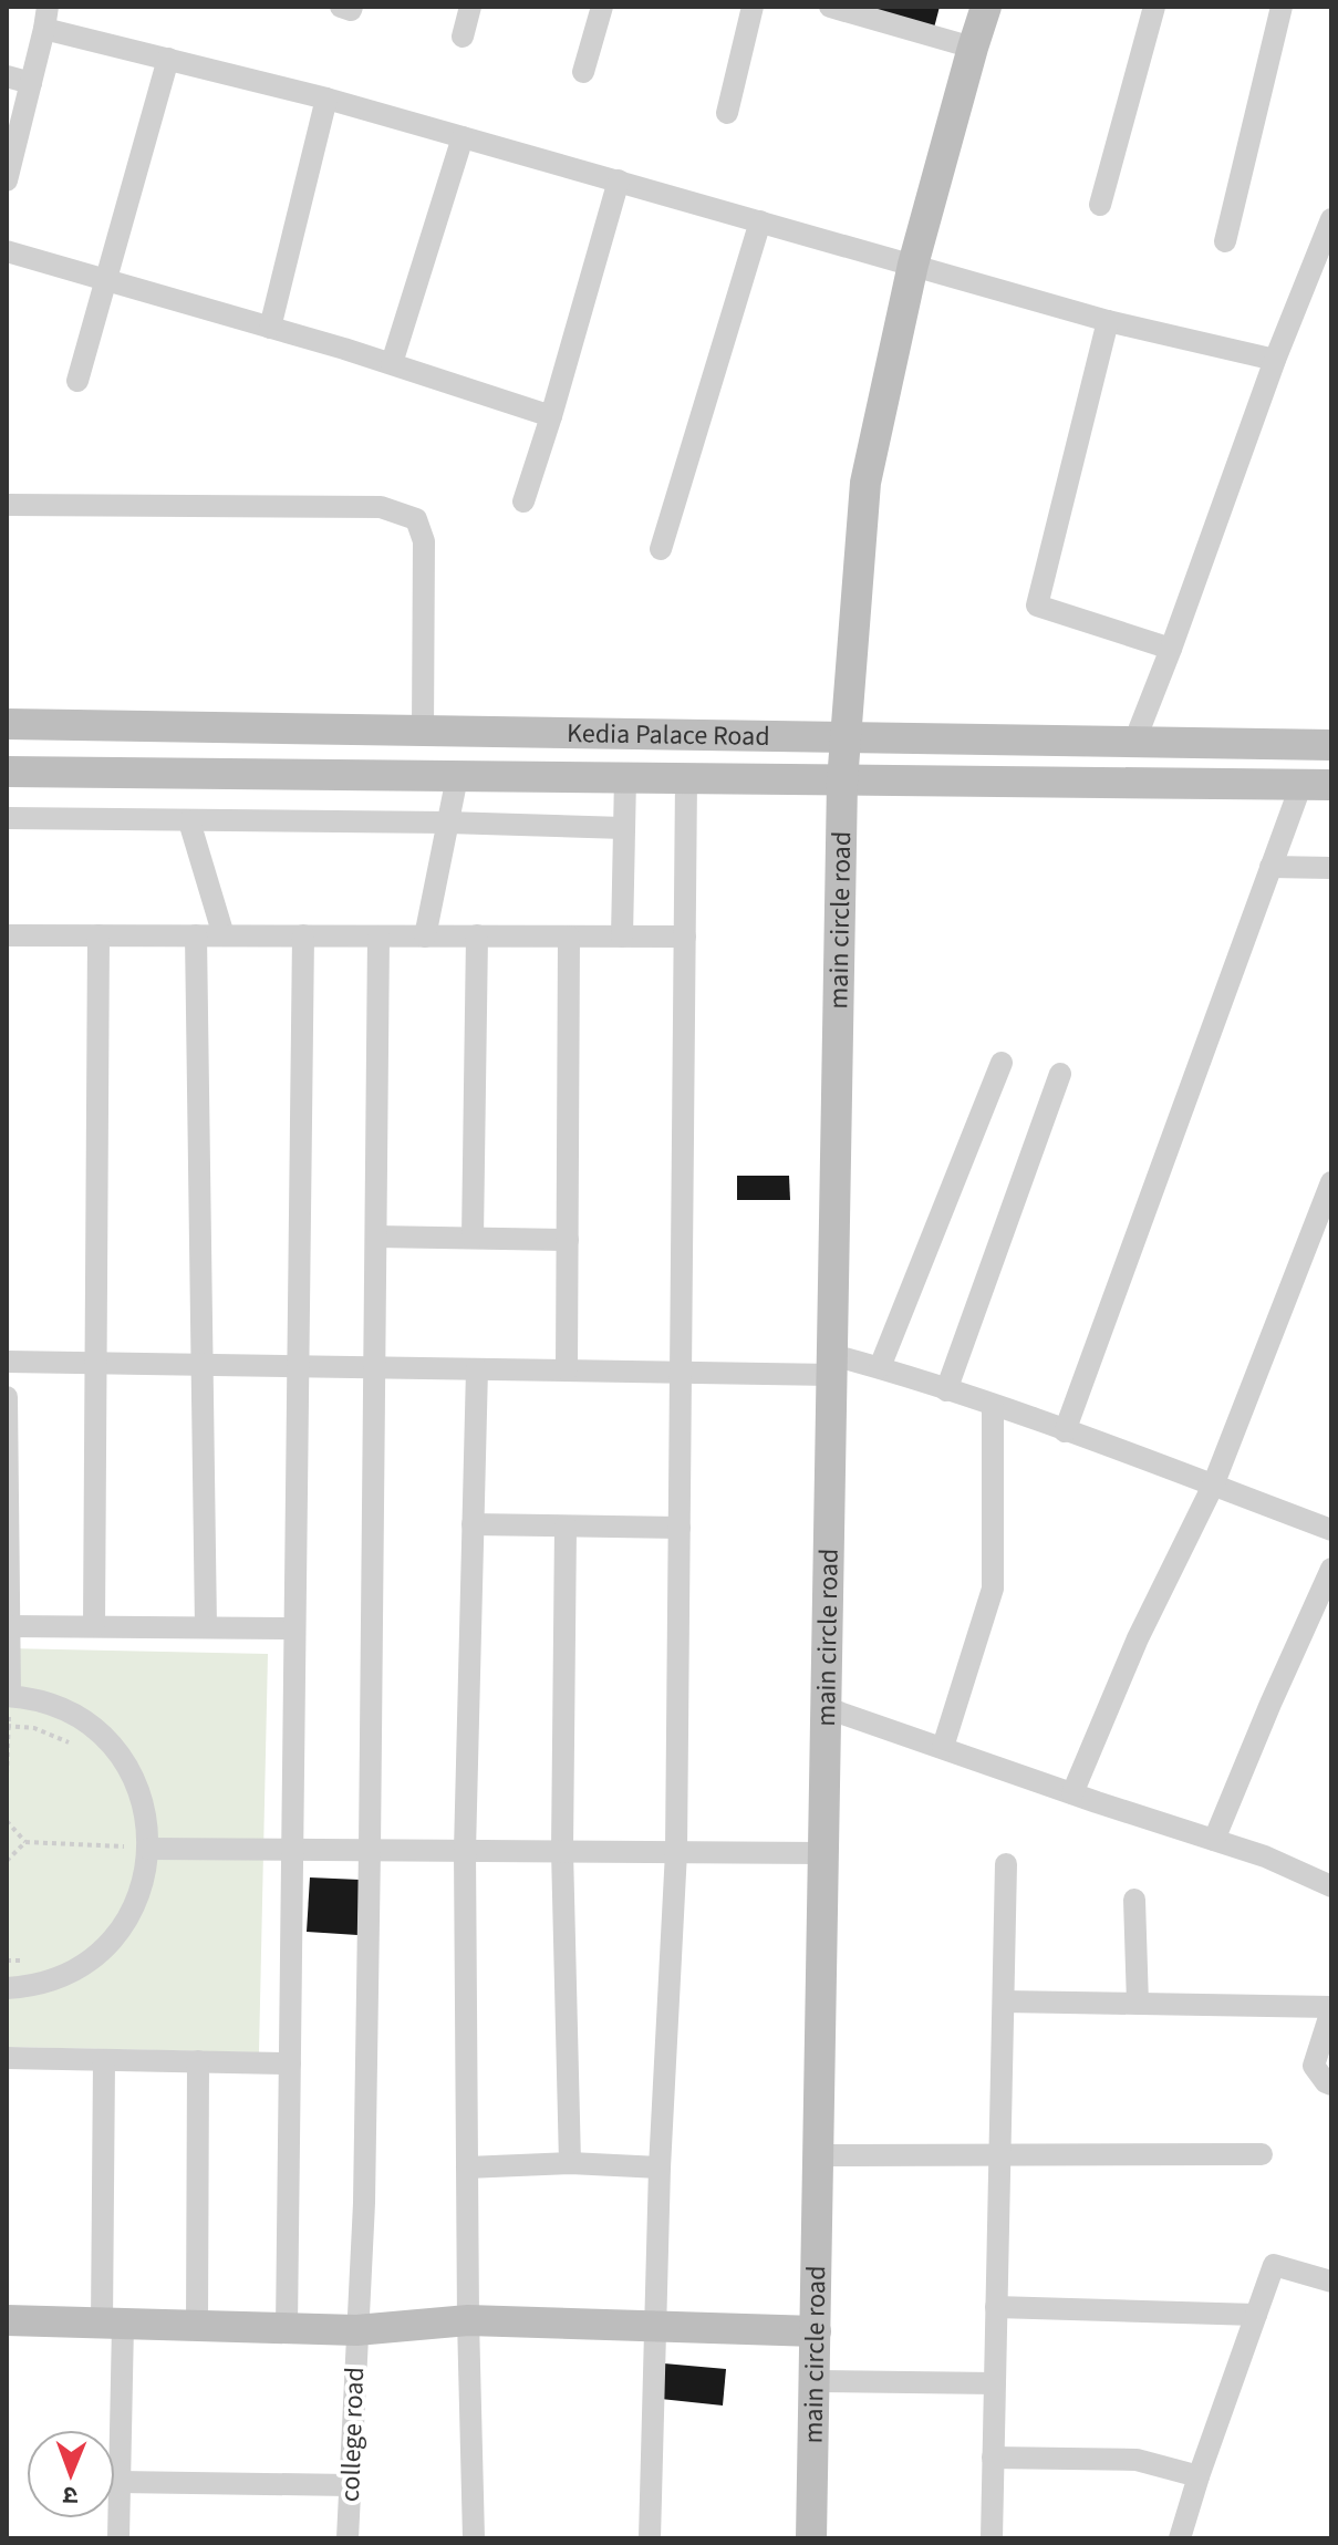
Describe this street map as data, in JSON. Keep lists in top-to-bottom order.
{
  "streets": {
    "street": ["Kedia Palace Road", "main circle road", "college road"]
  },
  "crossings": [
    ["Kedia Palace Road", "main circle road"]
  ],
  "north": "bottom"
}
